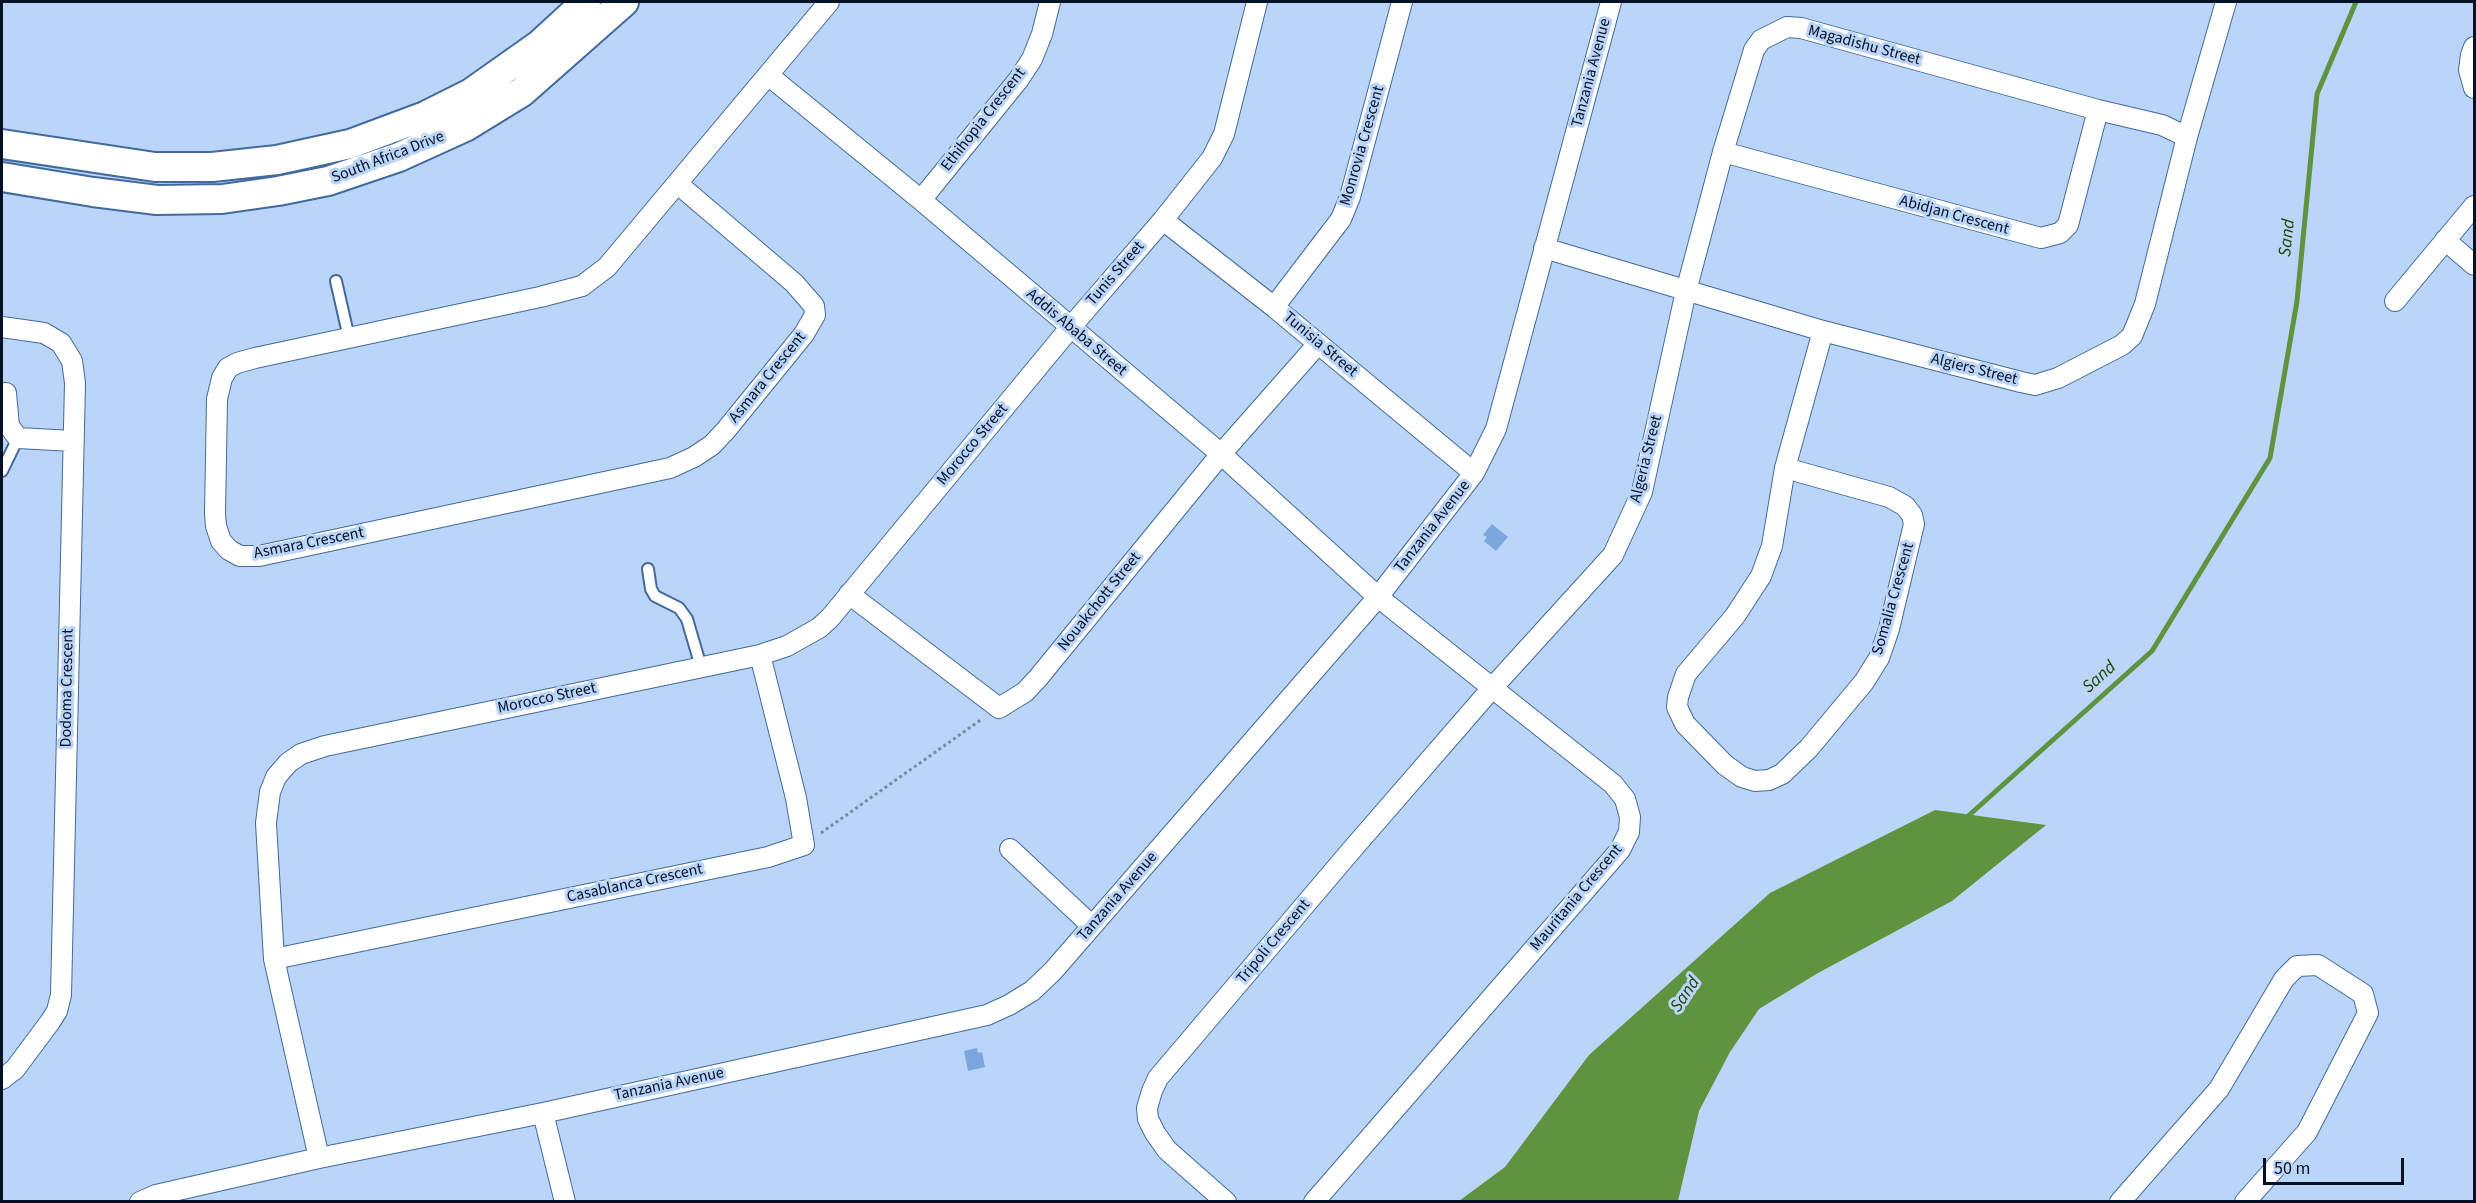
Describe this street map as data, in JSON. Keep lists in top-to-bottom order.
{
  "streets": {
    "street": [
      "Magadishu Street",
      "Tanzania Avenue",
      "Ethihopia Crescent",
      "Monrovia Crescent",
      "South Africa Drive",
      "Abidjan Crescent",
      "Tunis Street",
      "Addis Ababa Street",
      "Tunisia Street",
      "Algiers Street",
      "Asmara Crescent",
      "Morocco Street",
      "Algeria Street",
      "Somalia Crescent",
      "Nouakchott Street",
      "Dodoma Crescent",
      "Casablanca Crescent",
      "Mauritania Crescent",
      "Tripoli Crescent"
    ]
  },
  "crossings": [
    ["Magadishu Street", "Abidjan Crescent"],
    ["Magadishu Street", "Algiers Street"],
    ["Magadishu Street", "Algeria Street"],
    ["Tanzania Avenue", "Addis Ababa Street"],
    ["Tanzania Avenue", "Tunisia Street"],
    ["Tanzania Avenue", "Algiers Street"],
    ["Tanzania Avenue", "Morocco Street"],
    ["Tanzania Avenue", "Mauritania Crescent"],
    ["Ethihopia Crescent", "Addis Ababa Street"],
    ["Monrovia Crescent", "Tunisia Street"],
    ["Tunis Street", "Addis Ababa Street"],
    ["Tunis Street", "Tunisia Street"],
    ["Tunis Street", "Morocco Street"],
    ["Addis Ababa Street", "Morocco Street"],
    ["Addis Ababa Street", "Nouakchott Street"],
    ["Addis Ababa Street", "Mauritania Crescent"],
    ["Tunisia Street", "Nouakchott Street"],
    ["Algiers Street", "Algeria Street"],
    ["Algiers Street", "Somalia Crescent"],
    ["Morocco Street", "Casablanca Crescent"],
    ["Algeria Street", "Mauritania Crescent"],
    ["Algeria Street", "Tripoli Crescent"],
    ["Mauritania Crescent", "Tripoli Crescent"]
  ],
  "water": ["Sand"],
  "scale_bar": "50 m"
}
